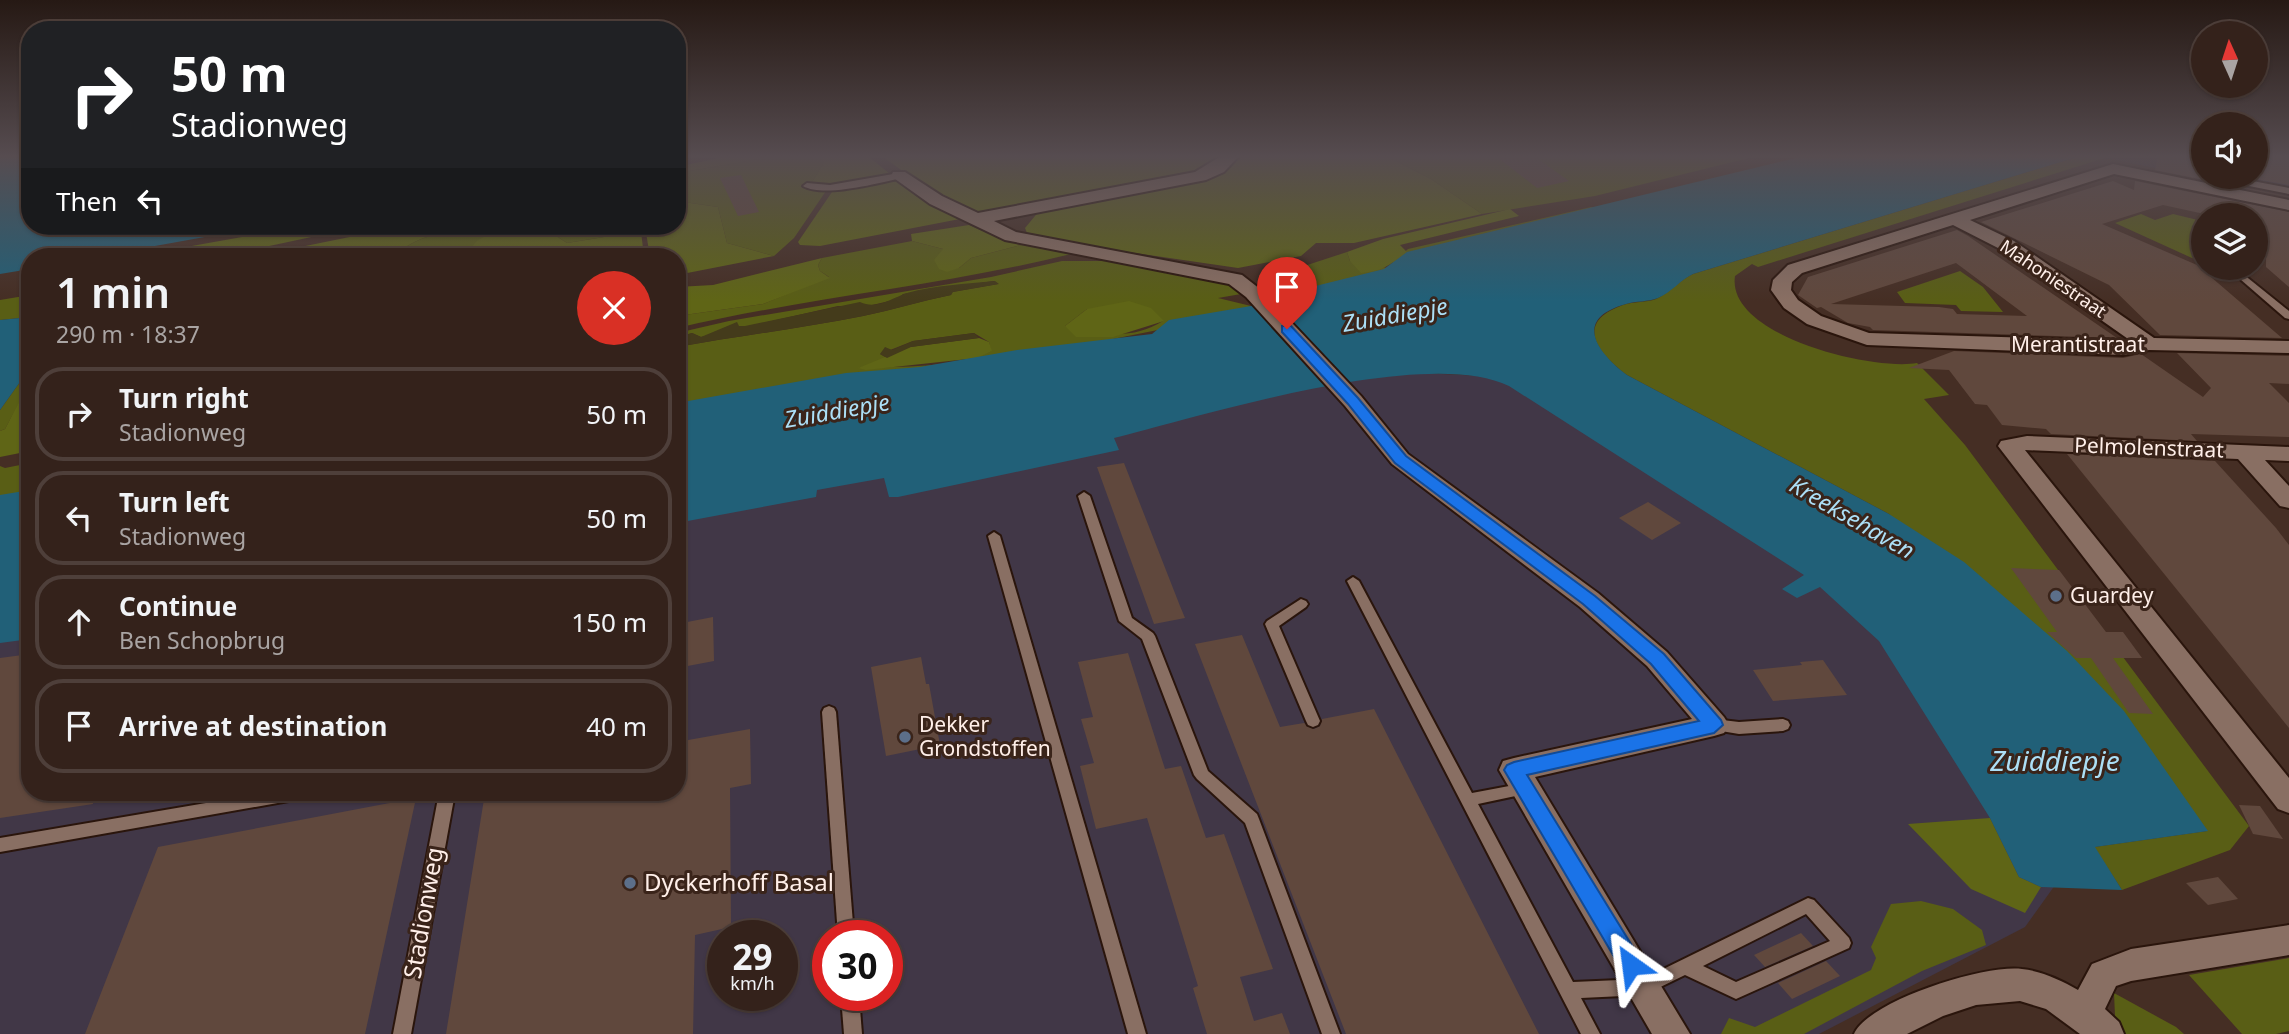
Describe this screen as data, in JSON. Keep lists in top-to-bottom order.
{
  "streets": {
    "street": ["Mahoniestraat", "Merantistraat", "Pelmolenstraat"],
    "lane": ["Stadionweg"]
  },
  "crossings": [
    ["Mahoniestraat", "Merantistraat"]
  ],
  "water": ["Zuiddiepje", "Kreeksehaven"],
  "places": ["Guardey", "Dekker Grondstoffen", "Dyckerhoff Basal"],
  "north": "top",
  "page": {
    "turn": ["50 m", "Stadionweg"],
    "then": "Then",
    "heading": ["1 min", "290 m · 18:37"],
    "list": [
      {
        "name": "Turn right",
        "note": "Stadionweg",
        "value": "50 m"
      },
      {
        "name": "Turn left",
        "note": "Stadionweg",
        "value": "50 m"
      },
      {
        "name": "Continue",
        "note": "Ben Schopbrug",
        "value": "150 m"
      },
      {
        "name": "Arrive at destination",
        "value": "40 m"
      }
    ],
    "speed": "29 km/h",
    "limit": "30"
  }
}
